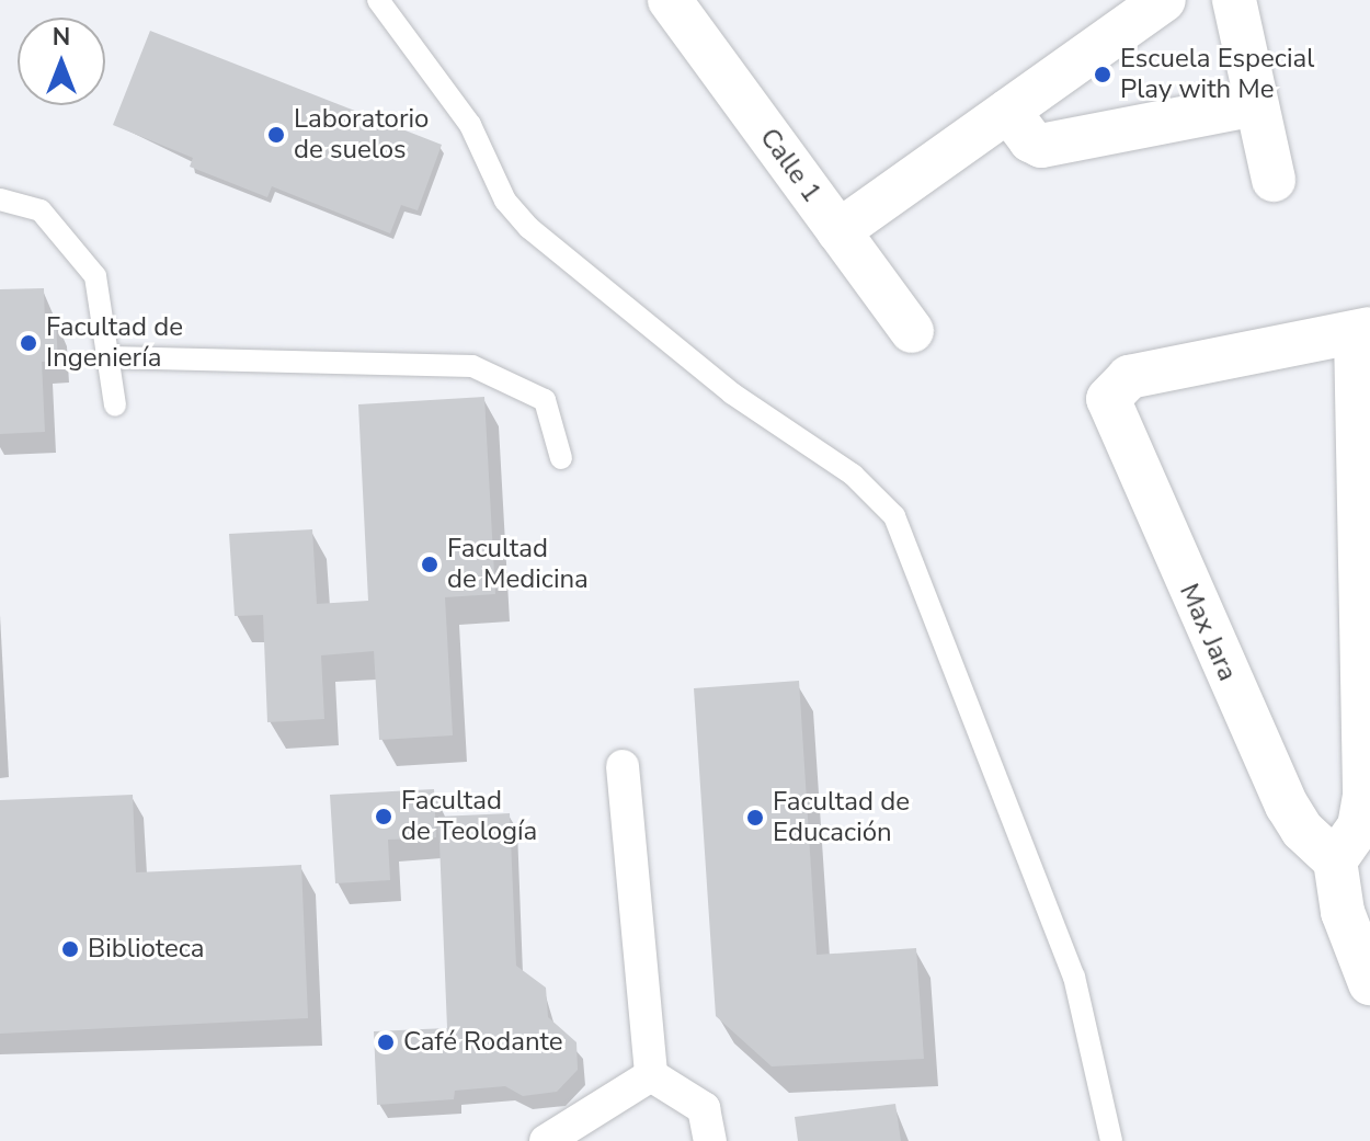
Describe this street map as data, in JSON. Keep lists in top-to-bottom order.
{
  "streets": {
    "street": ["Calle 1", "Max Jara"]
  },
  "places": [
    "Escuela Especial Play with Me",
    "Laboratorio de suelos",
    "Facultad de Ingeniería",
    "Facultad de Medicina",
    "Facultad de Teología",
    "Facultad de Educación",
    "Biblioteca",
    "Café Rodante"
  ],
  "north": "top"
}
